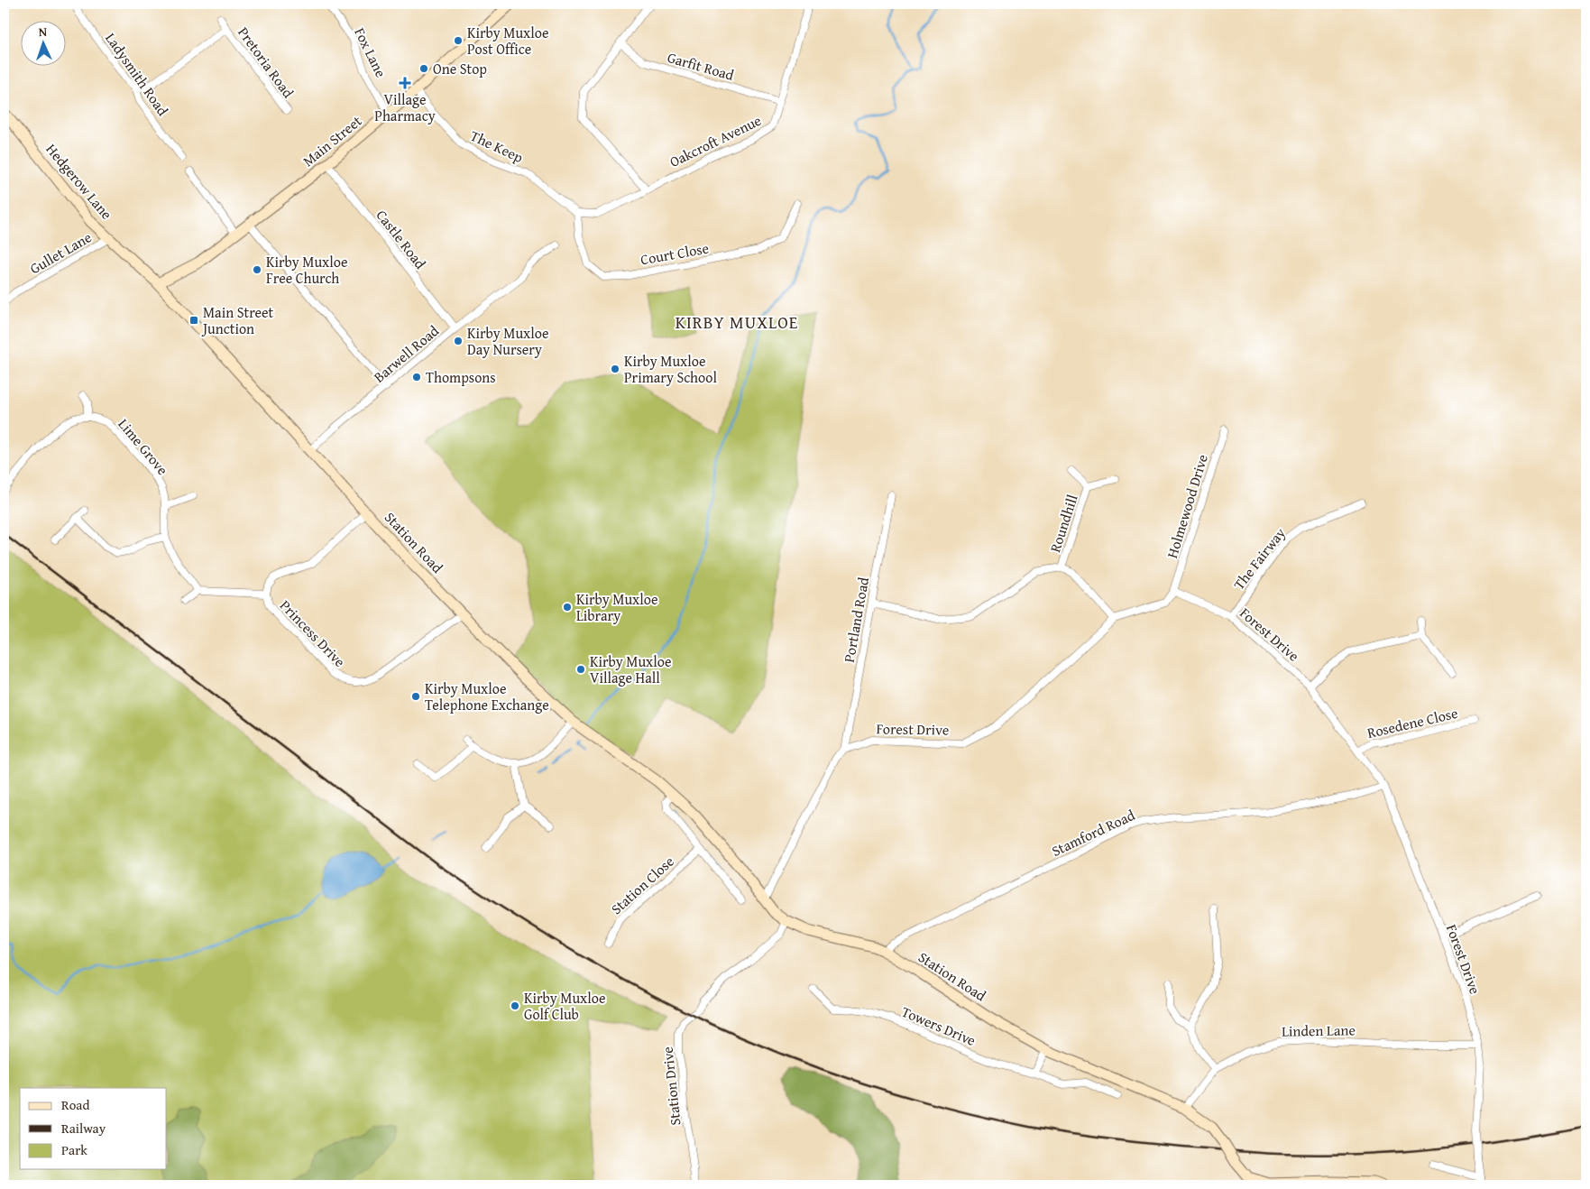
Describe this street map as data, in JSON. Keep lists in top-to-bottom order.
{
  "streets": {
    "street": [
      "Fox Lane",
      "Pretoria Road",
      "Garfit Road",
      "Ladysmith Road",
      "Main Street",
      "Oakcroft Avenue",
      "The Keep",
      "Hedgerow Lane",
      "Castle Road",
      "Gullet Lane",
      "Court Close",
      "Barwell Road",
      "Lime Grove",
      "Holmewood Drive",
      "Roundhill",
      "Station Road",
      "The Fairway",
      "Portland Road",
      "Princess Drive",
      "Forest Drive",
      "Rosedene Close",
      "Stamford Road",
      "Station Close",
      "Towers Drive",
      "Linden Lane",
      "Station Drive"
    ]
  },
  "crossings": [
    ["Fox Lane", "Main Street"],
    ["Pretoria Road", "Ladysmith Road"],
    ["Garfit Road", "Oakcroft Avenue"],
    ["Main Street", "The Keep"],
    ["Main Street", "Hedgerow Lane"],
    ["Main Street", "Castle Road"],
    ["Main Street", "Station Road"],
    ["Oakcroft Avenue", "The Keep"],
    ["Oakcroft Avenue", "Court Close"],
    ["The Keep", "Court Close"],
    ["Hedgerow Lane", "Gullet Lane"],
    ["Hedgerow Lane", "Station Road"],
    ["Castle Road", "Barwell Road"],
    ["Barwell Road", "Station Road"],
    ["Holmewood Drive", "Forest Drive"],
    ["Station Road", "Princess Drive"],
    ["Station Road", "Stamford Road"],
    ["Station Road", "Linden Lane"],
    ["Station Road", "Station Drive"],
    ["The Fairway", "Forest Drive"],
    ["Portland Road", "Forest Drive"],
    ["Forest Drive", "Rosedene Close"],
    ["Forest Drive", "Stamford Road"],
    ["Forest Drive", "Linden Lane"]
  ],
  "districts": ["KIRBY MUXLOE"],
  "places": {
    "other": [
      "Kirby Muxloe Post Office",
      "One Stop",
      "Kirby Muxloe Free Church",
      "Kirby Muxloe Day Nursery",
      "Kirby Muxloe Primary School",
      "Thompsons",
      "Kirby Muxloe Library",
      "Kirby Muxloe Village Hall",
      "Kirby Muxloe Telephone Exchange",
      "Kirby Muxloe Golf Club"
    ],
    "health": ["Village Pharmacy"],
    "transit": ["Main Street Junction"]
  },
  "legend": ["Road", "Railway", "Park"],
  "north": "top"
}
